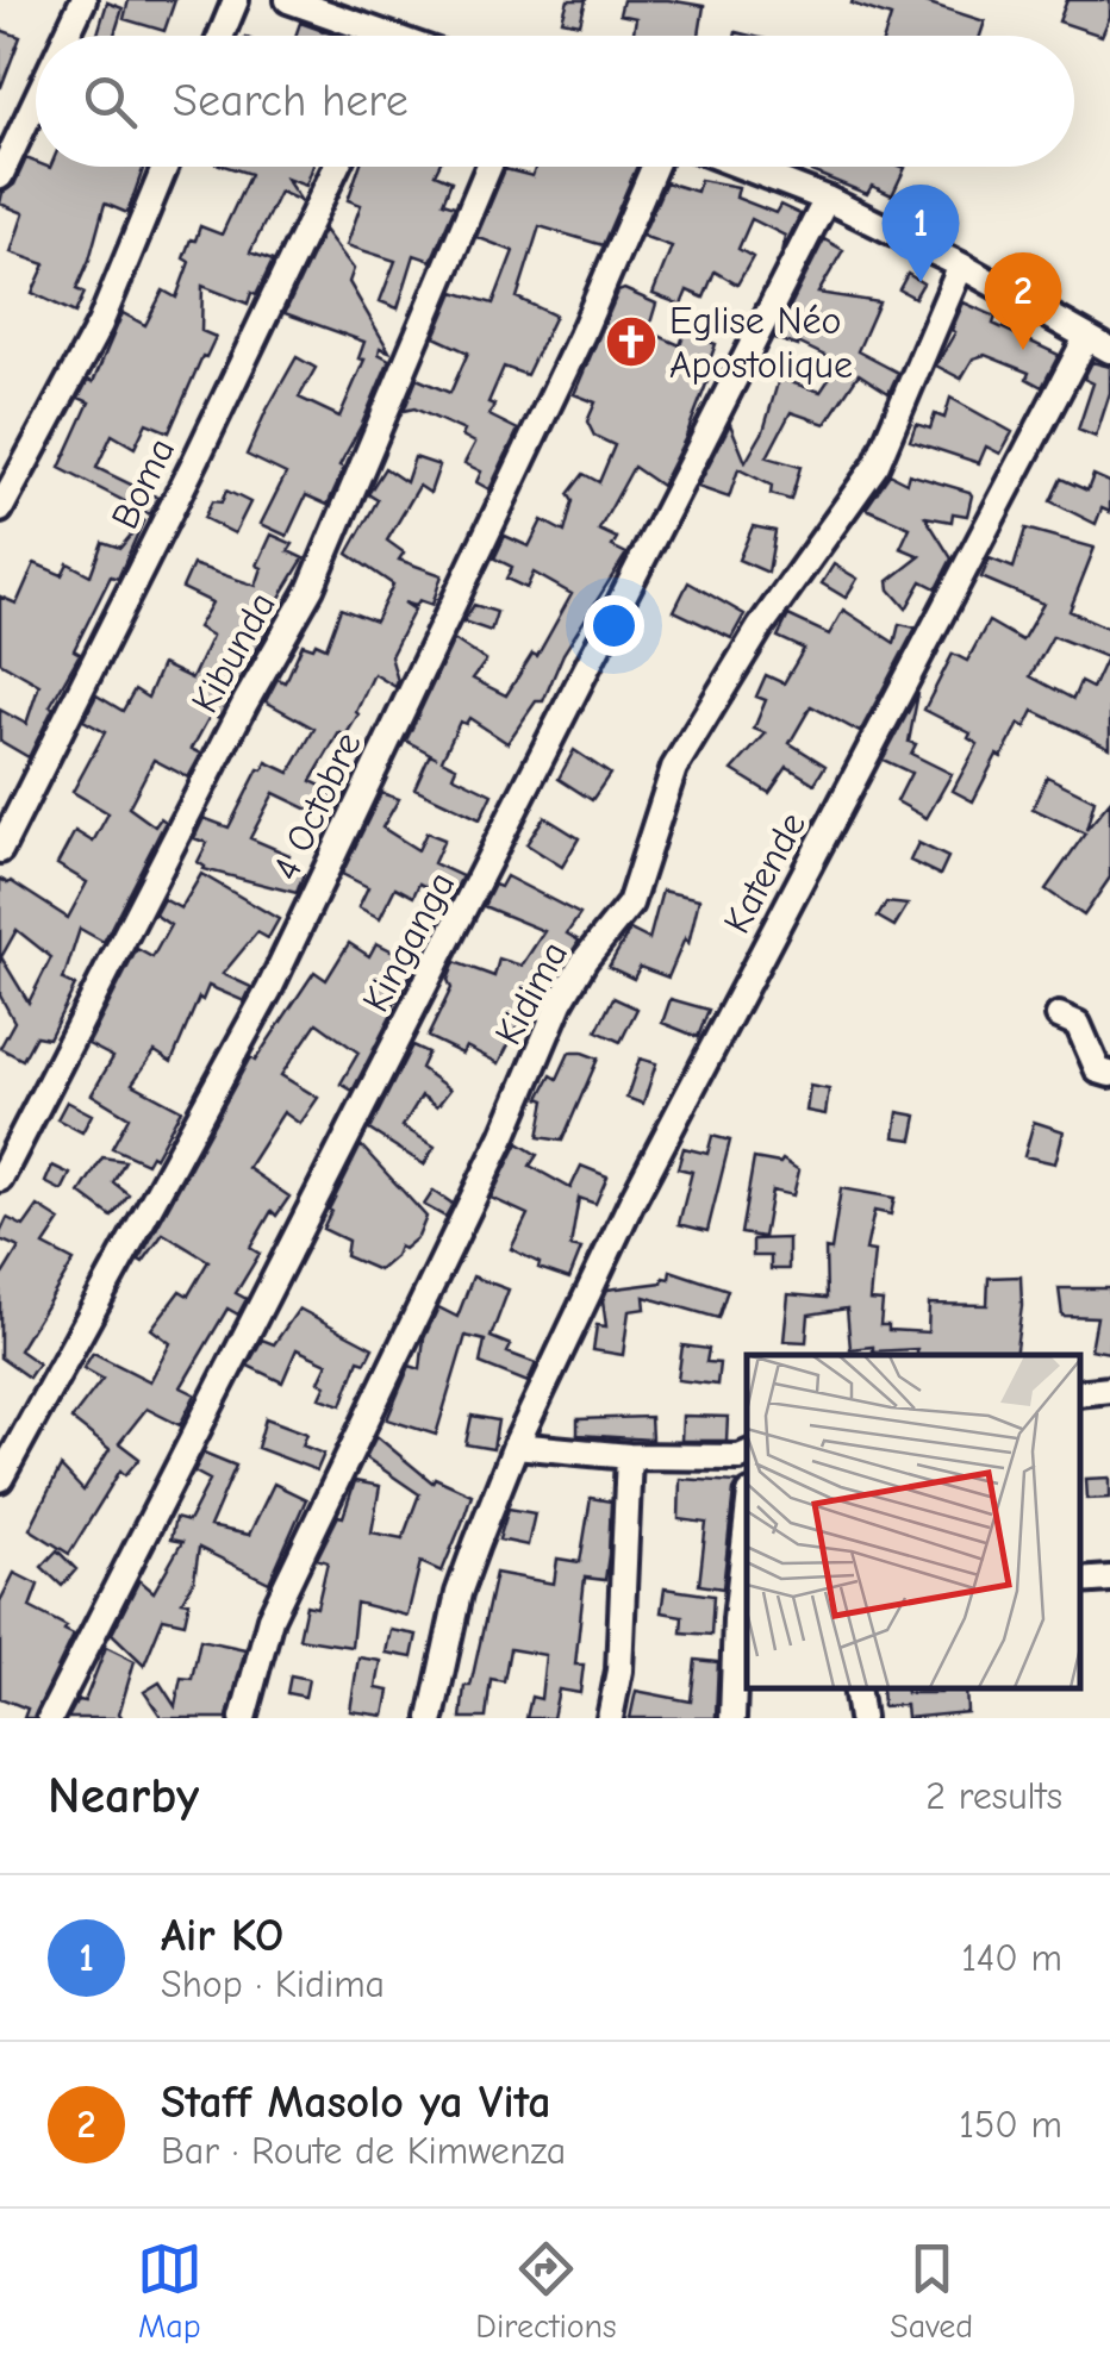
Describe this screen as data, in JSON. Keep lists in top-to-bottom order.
{
  "streets": {
    "street": [
      "Boma",
      "Kibunda",
      "4 Octobre",
      "Katende",
      "Kinganga",
      "Kidima"
    ]
  },
  "places": {
    "church": ["Eglise Néo Apostolique"]
  },
  "page": {
    "search": "Search here",
    "pins": ["1", "2"],
    "heading": ["Nearby", "2 results"],
    "list": [
      {
        "mark": "1",
        "name": "Air KO",
        "note": "Shop · Kidima",
        "value": "140 m"
      },
      {
        "mark": "2",
        "name": "Staff Masolo ya Vita",
        "note": "Bar · Route de Kimwenza",
        "value": "150 m"
      }
    ],
    "nav": ["Map", "Directions", "Saved"]
  }
}
